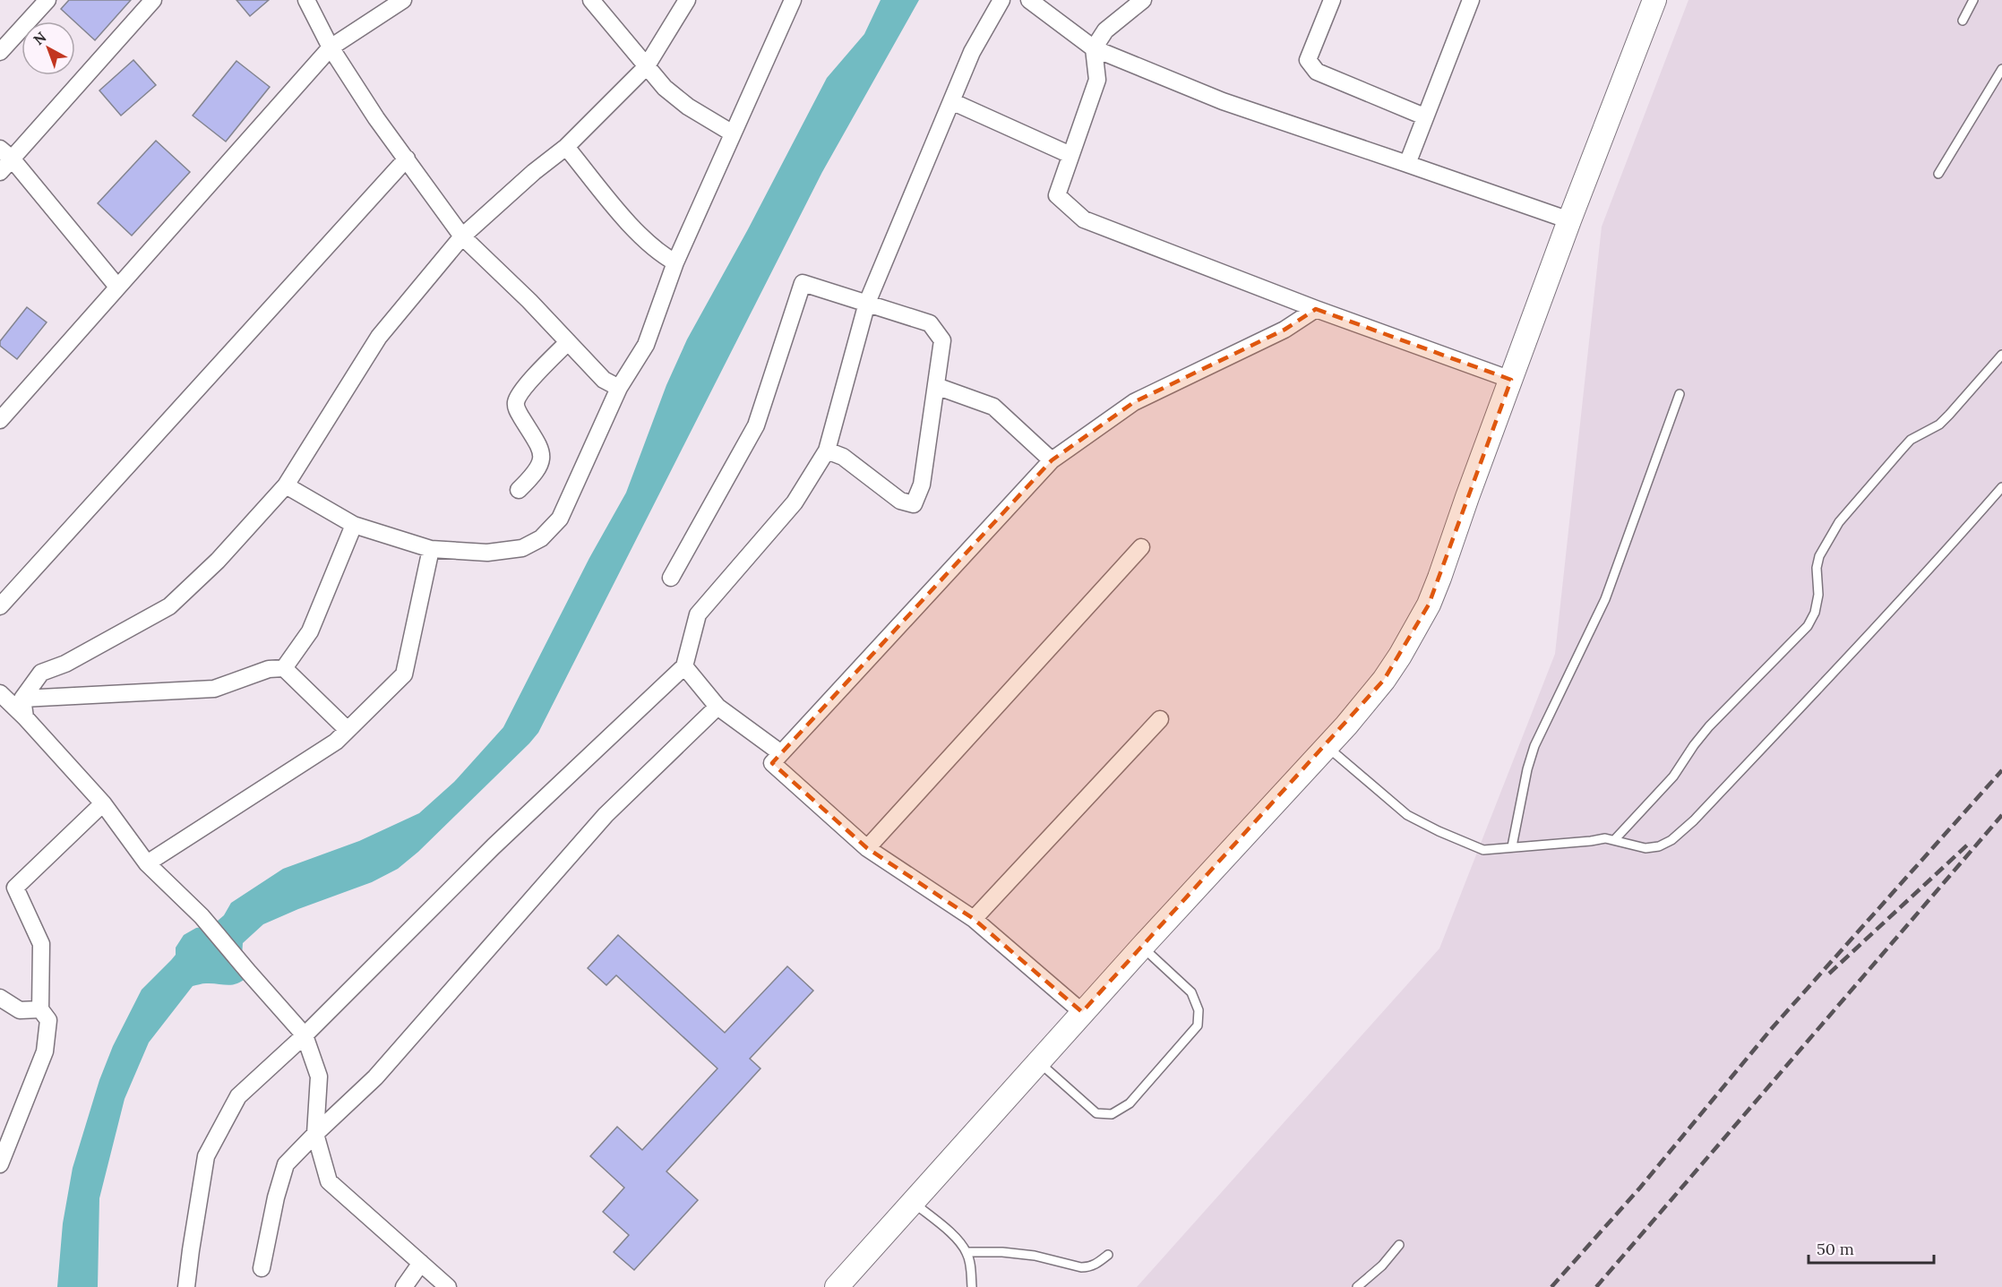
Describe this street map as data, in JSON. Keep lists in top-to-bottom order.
{
  "scale_bar": "50 m",
  "north": "top left"
}
